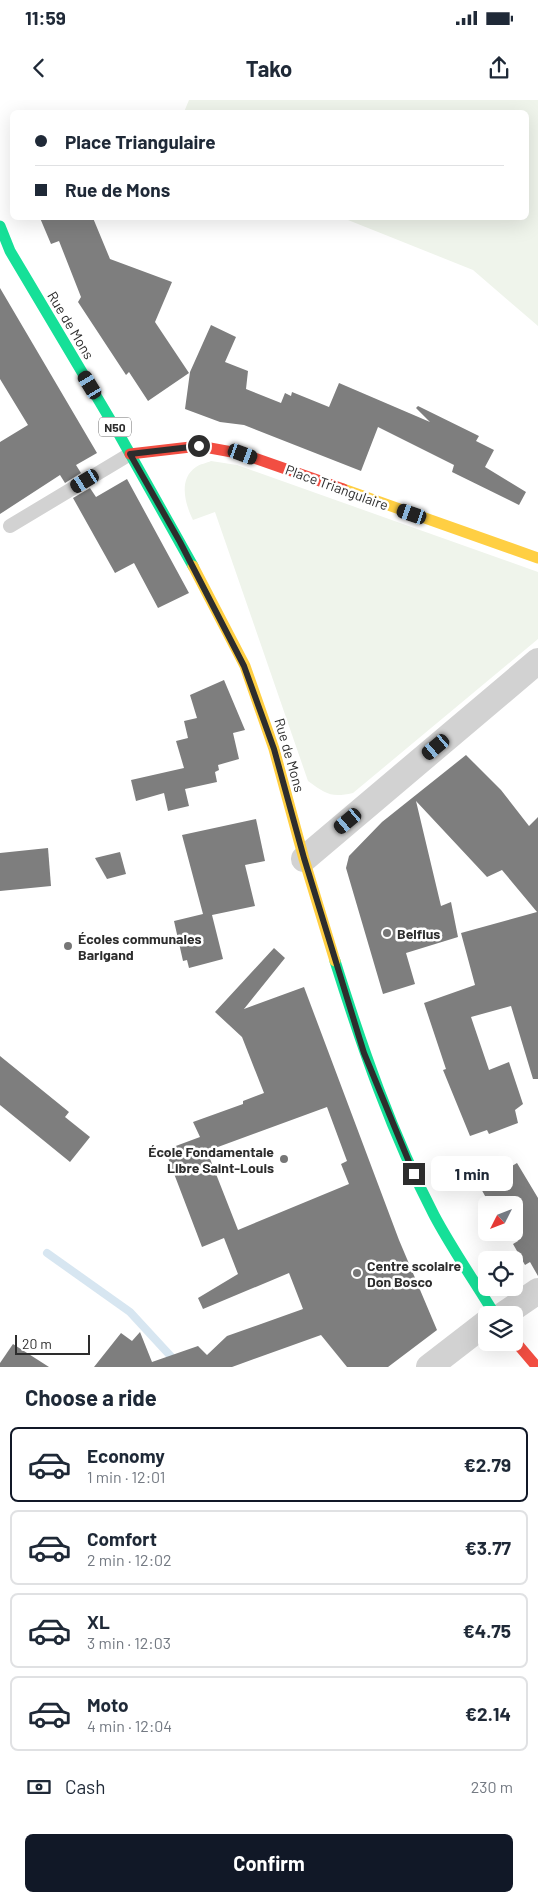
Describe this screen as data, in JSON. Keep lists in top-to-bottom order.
{
  "streets": {
    "main road": ["Rue de Mons", "N50", "Place Triangulaire"]
  },
  "crossings": [
    ["Rue de Mons", "Place Triangulaire"]
  ],
  "places": [
    "Belfius",
    "Écoles communales Barigand",
    "École Fondamentale Libre Saint-Louis",
    "Centre scolaire Don Bosco"
  ],
  "scale_bar": "20 m",
  "north": "bottom left",
  "page": {
    "status": "11:59",
    "header": "Tako",
    "banner": ["Place Triangulaire", "Rue de Mons"],
    "bubble": "1 min",
    "scale": "20 m",
    "heading": "Choose a ride",
    "list": [
      {
        "name": "Economy",
        "note": "1 min · 12:01",
        "value": "€2.79"
      },
      {
        "name": "Comfort",
        "note": "2 min · 12:02",
        "value": "€3.77"
      },
      {
        "name": "XL",
        "note": "3 min · 12:03",
        "value": "€4.75"
      },
      {
        "name": "Moto",
        "note": "4 min · 12:04",
        "value": "€2.14"
      }
    ],
    "pay": ["Cash", "230 m"],
    "buttons": "Confirm"
  }
}
